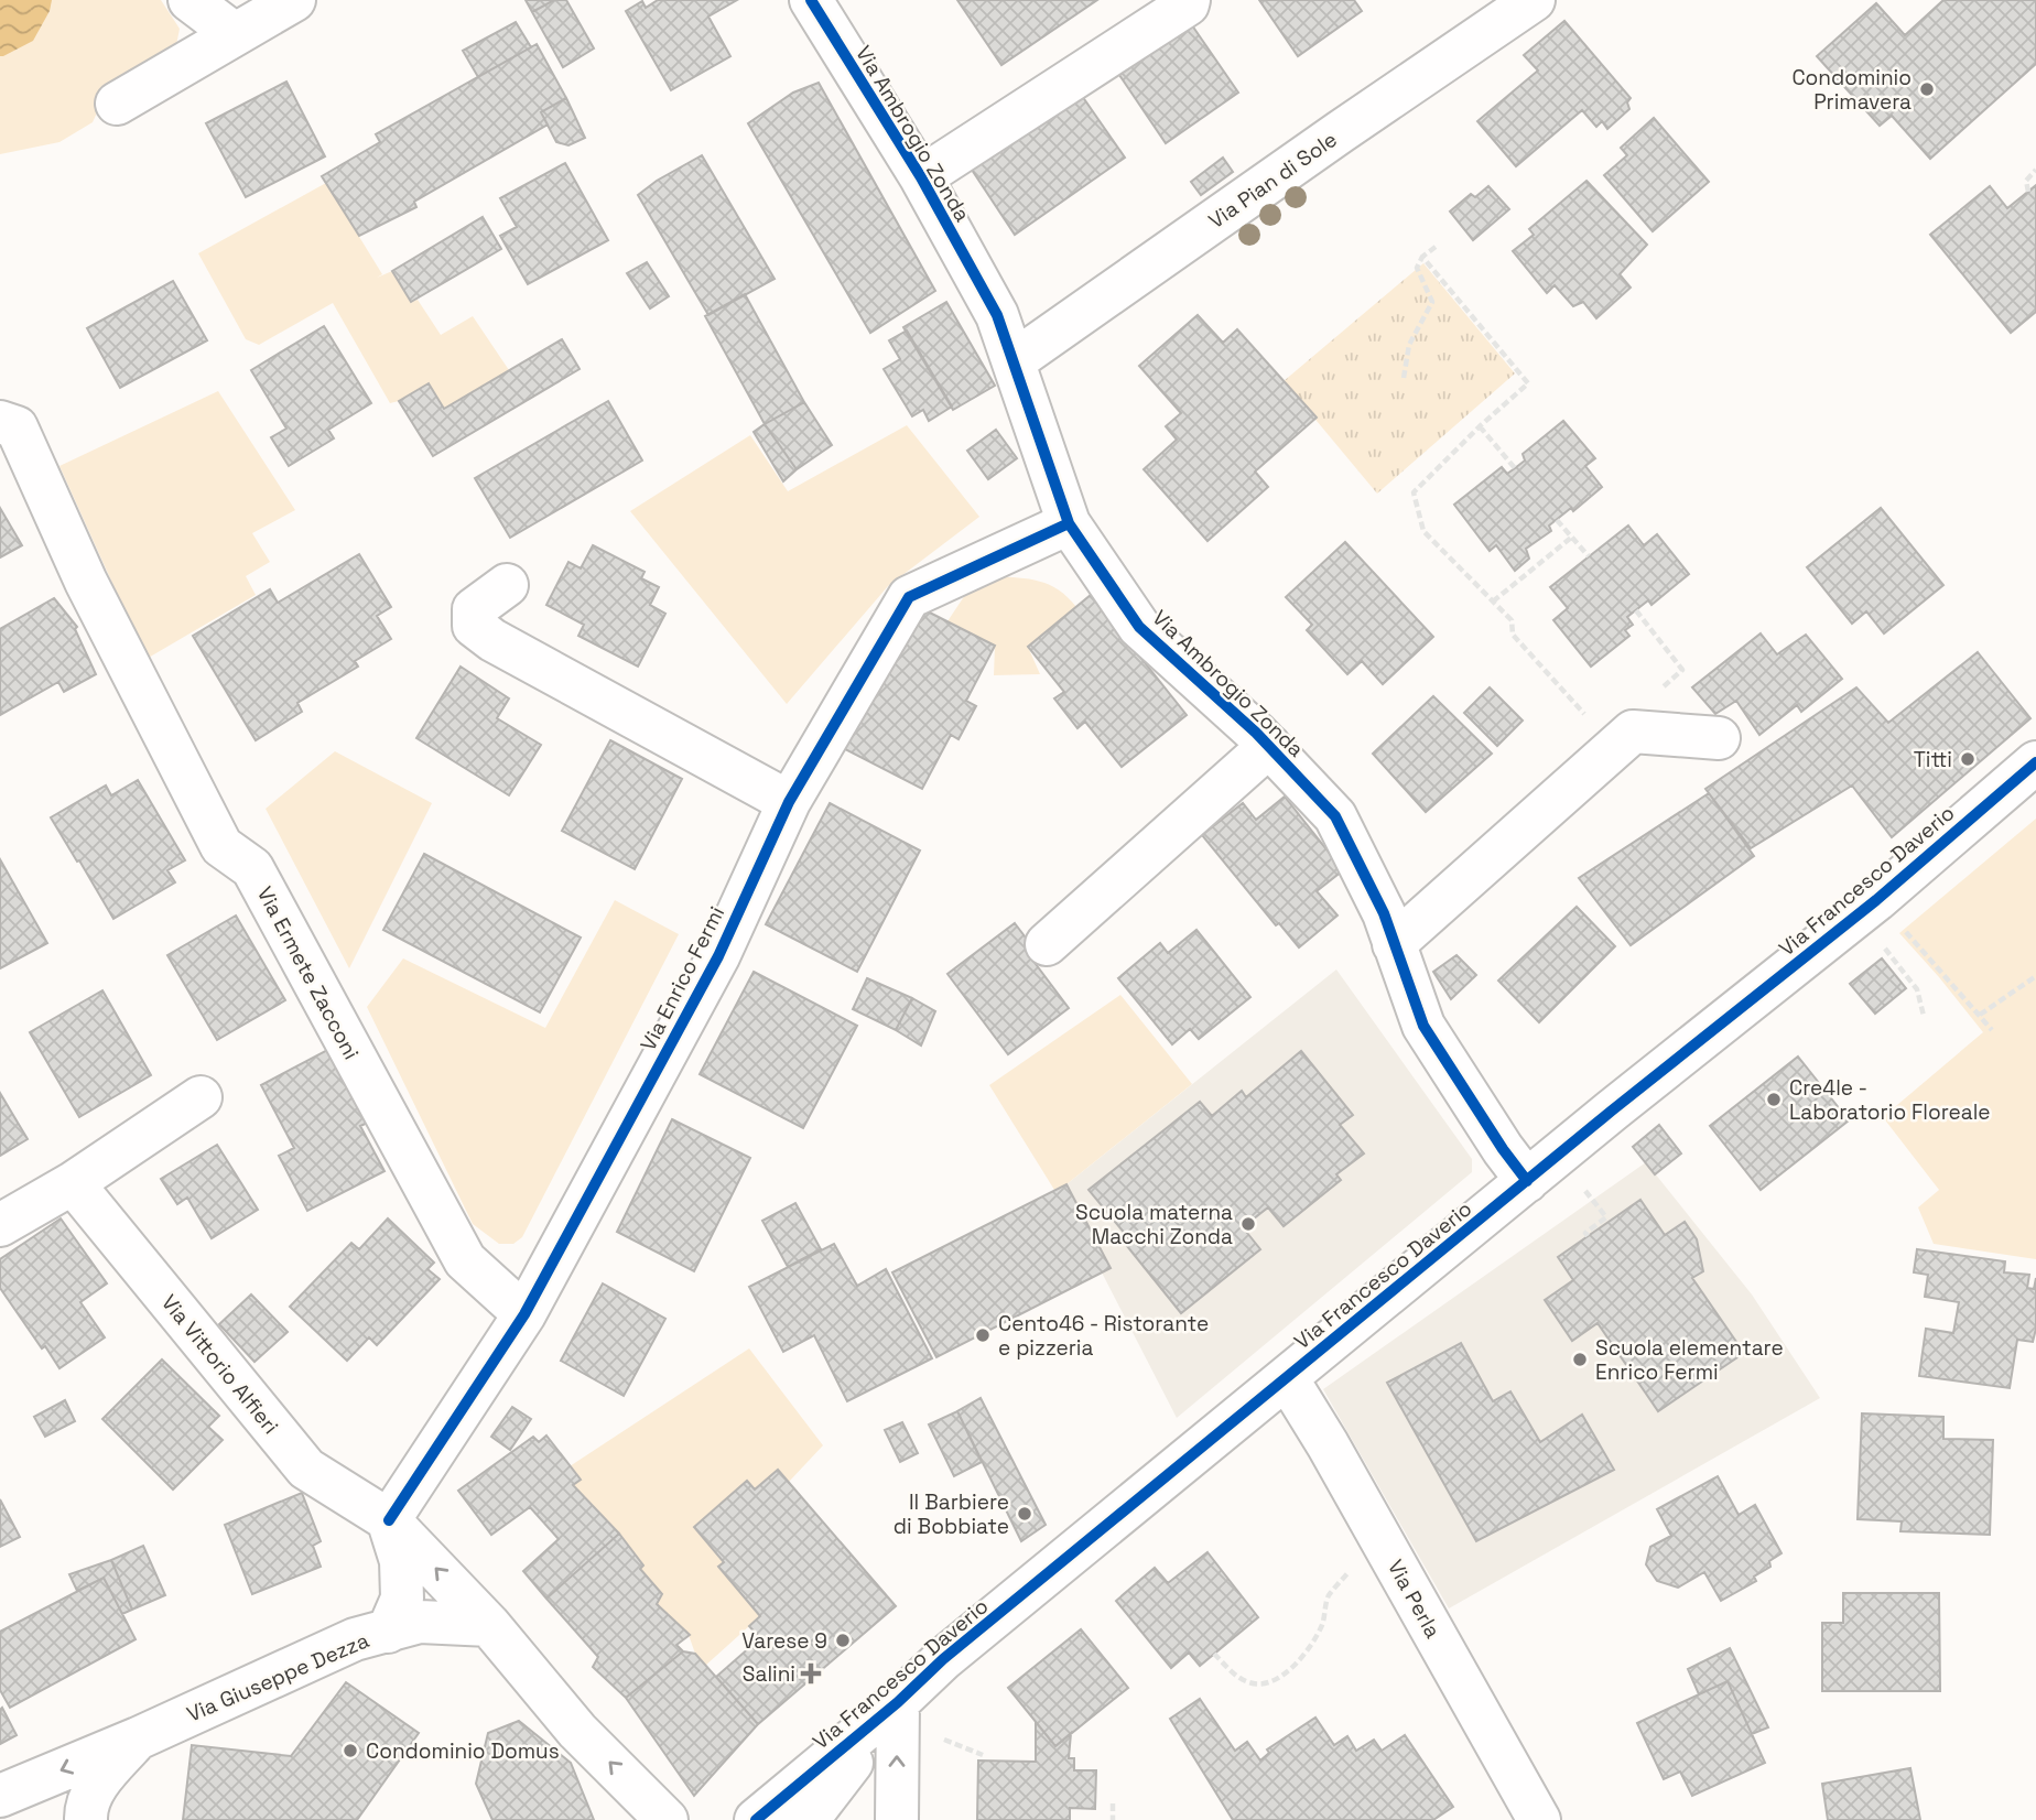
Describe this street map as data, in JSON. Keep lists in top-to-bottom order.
{
  "streets": {
    "street": [
      "Via Ambrogio Zonda",
      "Via Pian di Sole",
      "Via Francesco Daverio",
      "Via Ermete Zacconi",
      "Via Enrico Fermi",
      "Via Vittorio Alfieri",
      "Via Perla",
      "Via Giuseppe Dezza"
    ]
  },
  "crossings": [
    ["Via Ambrogio Zonda", "Via Pian di Sole"],
    ["Via Ambrogio Zonda", "Via Francesco Daverio"],
    ["Via Ambrogio Zonda", "Via Enrico Fermi"],
    ["Via Francesco Daverio", "Via Perla"],
    ["Via Ermete Zacconi", "Via Enrico Fermi"],
    ["Via Enrico Fermi", "Via Vittorio Alfieri"],
    ["Via Vittorio Alfieri", "Via Giuseppe Dezza"]
  ],
  "places": {
    "other": [
      "Condominio Primavera",
      "Titti",
      "Cre4le - Laboratorio Floreale",
      "Scuola materna Macchi Zonda",
      "Cento46 - Ristorante e pizzeria",
      "Scuola elementare Enrico Fermi",
      "Il Barbiere di Bobbiate",
      "Varese 9",
      "Condominio Domus"
    ],
    "health": ["Salini"]
  }
}
